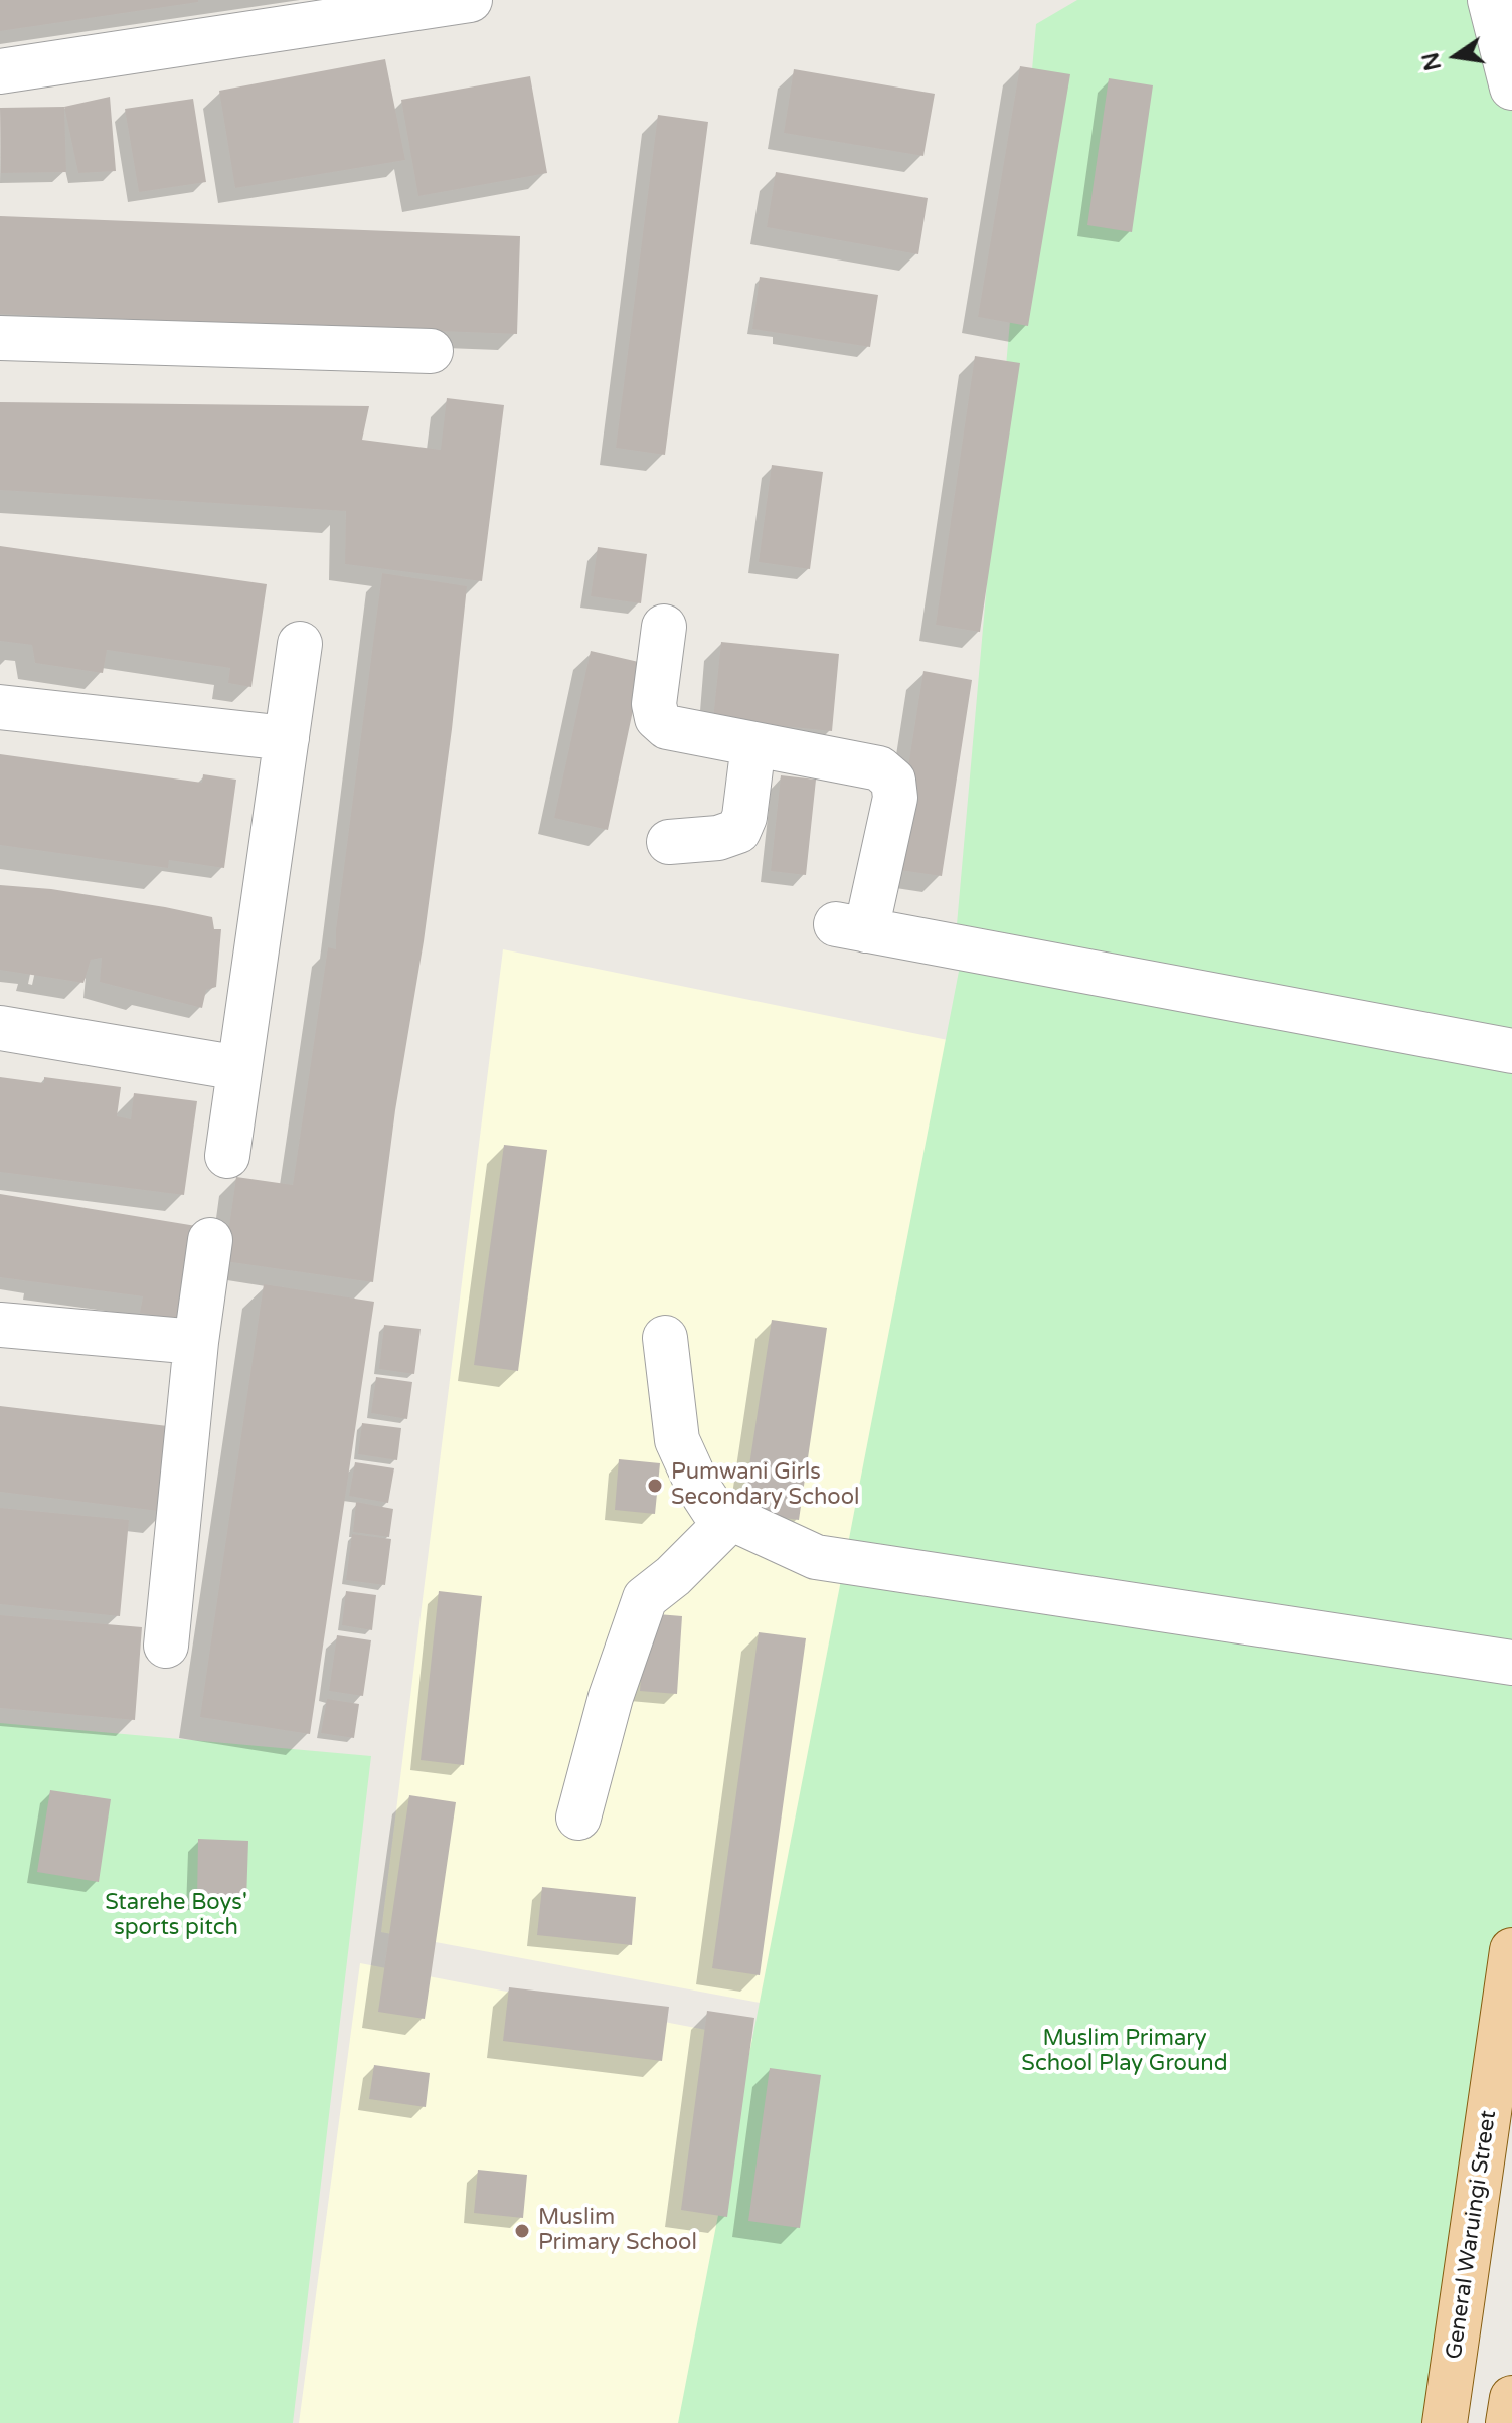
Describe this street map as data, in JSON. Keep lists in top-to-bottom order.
{
  "streets": {
    "main road": ["General Waruingi Street"]
  },
  "parks": ["Starehe Boys' sports pitch", "Muslim Primary School Play Ground"],
  "places": ["Pumwani Girls Secondary School", "Muslim Primary School"],
  "north": "left"
}
